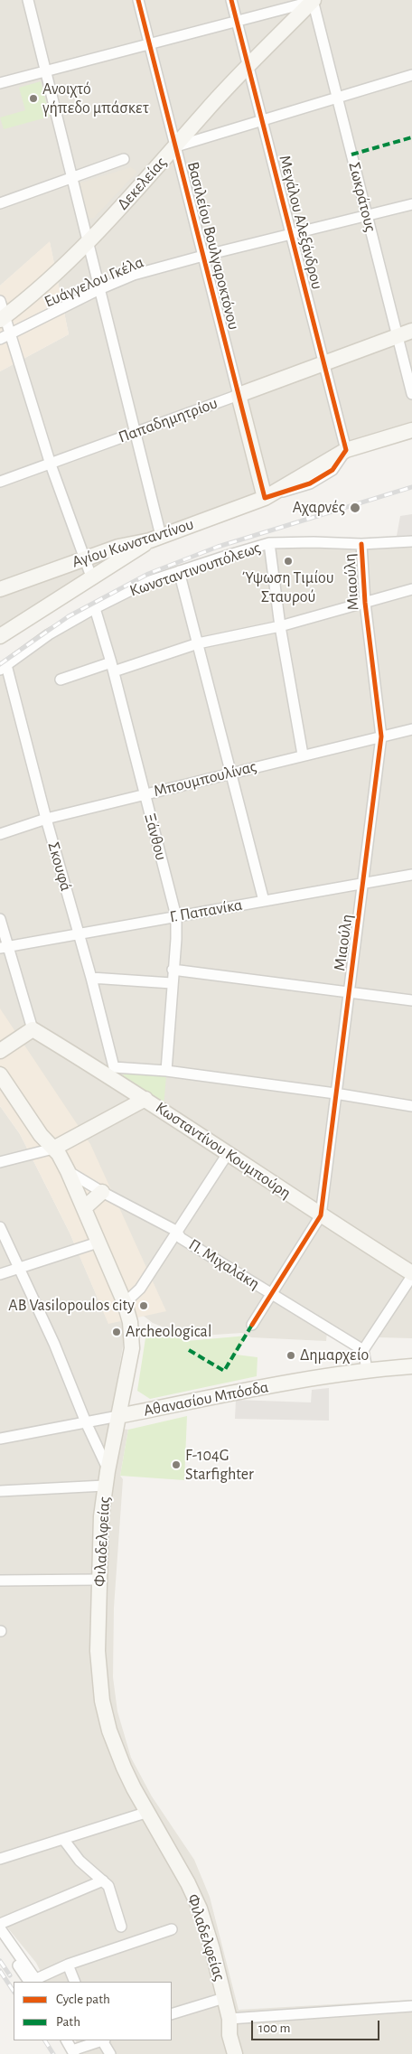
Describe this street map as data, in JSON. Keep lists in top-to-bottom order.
{
  "streets": {
    "main road": [
      "Δεκελείας",
      "Βασιλείου Βουλγαροκτόνου",
      "Παπαδημητρίου",
      "Αγίου Κωνσταντίνου",
      "Κωνσταντινουπόλεως",
      "Κωσταντίνου Κουμπούρη",
      "Αθανασίου Μπόσδα",
      "Φιλαδελφείας"
    ],
    "street": [
      "Σωκράτους",
      "Μεγάλου Αλεξάνδρου",
      "Ευάγγελου Γκέλα",
      "Μιαούλη",
      "Μπουμπουλίνας",
      "Ξάνθου",
      "Σκουφά",
      "Γ. Παπανίκα",
      "Π. Μιχαλάκη"
    ]
  },
  "crossings": [
    ["Δεκελείας", "Σωκράτους"],
    ["Δεκελείας", "Μεγάλου Αλεξάνδρου"],
    ["Δεκελείας", "Βασιλείου Βουλγαροκτόνου"],
    ["Σωκράτους", "Ευάγγελου Γκέλα"],
    ["Σωκράτους", "Παπαδημητρίου"],
    ["Μεγάλου Αλεξάνδρου", "Ευάγγελου Γκέλα"],
    ["Μεγάλου Αλεξάνδρου", "Παπαδημητρίου"],
    ["Μεγάλου Αλεξάνδρου", "Αγίου Κωνσταντίνου"],
    ["Βασιλείου Βουλγαροκτόνου", "Ευάγγελου Γκέλα"],
    ["Βασιλείου Βουλγαροκτόνου", "Παπαδημητρίου"],
    ["Βασιλείου Βουλγαροκτόνου", "Αγίου Κωνσταντίνου"],
    ["Αγίου Κωνσταντίνου", "Κωνσταντινουπόλεως"],
    ["Κωνσταντινουπόλεως", "Μιαούλη"],
    ["Κωνσταντινουπόλεως", "Ξάνθου"],
    ["Κωνσταντινουπόλεως", "Σκουφά"],
    ["Μιαούλη", "Μπουμπουλίνας"],
    ["Μιαούλη", "Γ. Παπανίκα"],
    ["Μιαούλη", "Κωσταντίνου Κουμπούρη"],
    ["Μιαούλη", "Π. Μιχαλάκη"],
    ["Μπουμπουλίνας", "Ξάνθου"],
    ["Μπουμπουλίνας", "Σκουφά"],
    ["Ξάνθου", "Γ. Παπανίκα"],
    ["Σκουφά", "Γ. Παπανίκα"],
    ["Σκουφά", "Κωσταντίνου Κουμπούρη"],
    ["Π. Μιχαλάκη", "Φιλαδελφείας"],
    ["Αθανασίου Μπόσδα", "Φιλαδελφείας"]
  ],
  "places": [
    "Ανοιχτό γήπεδο μπάσκετ",
    "Αχαρνές",
    "Ύψωση Τιμίου Σταυρού",
    "AB Vasilopoulos city",
    "Archeological",
    "Δημαρχείο",
    "F-104G Starfighter"
  ],
  "legend": ["Cycle path", "Path"],
  "scale_bar": "100 m"
}
